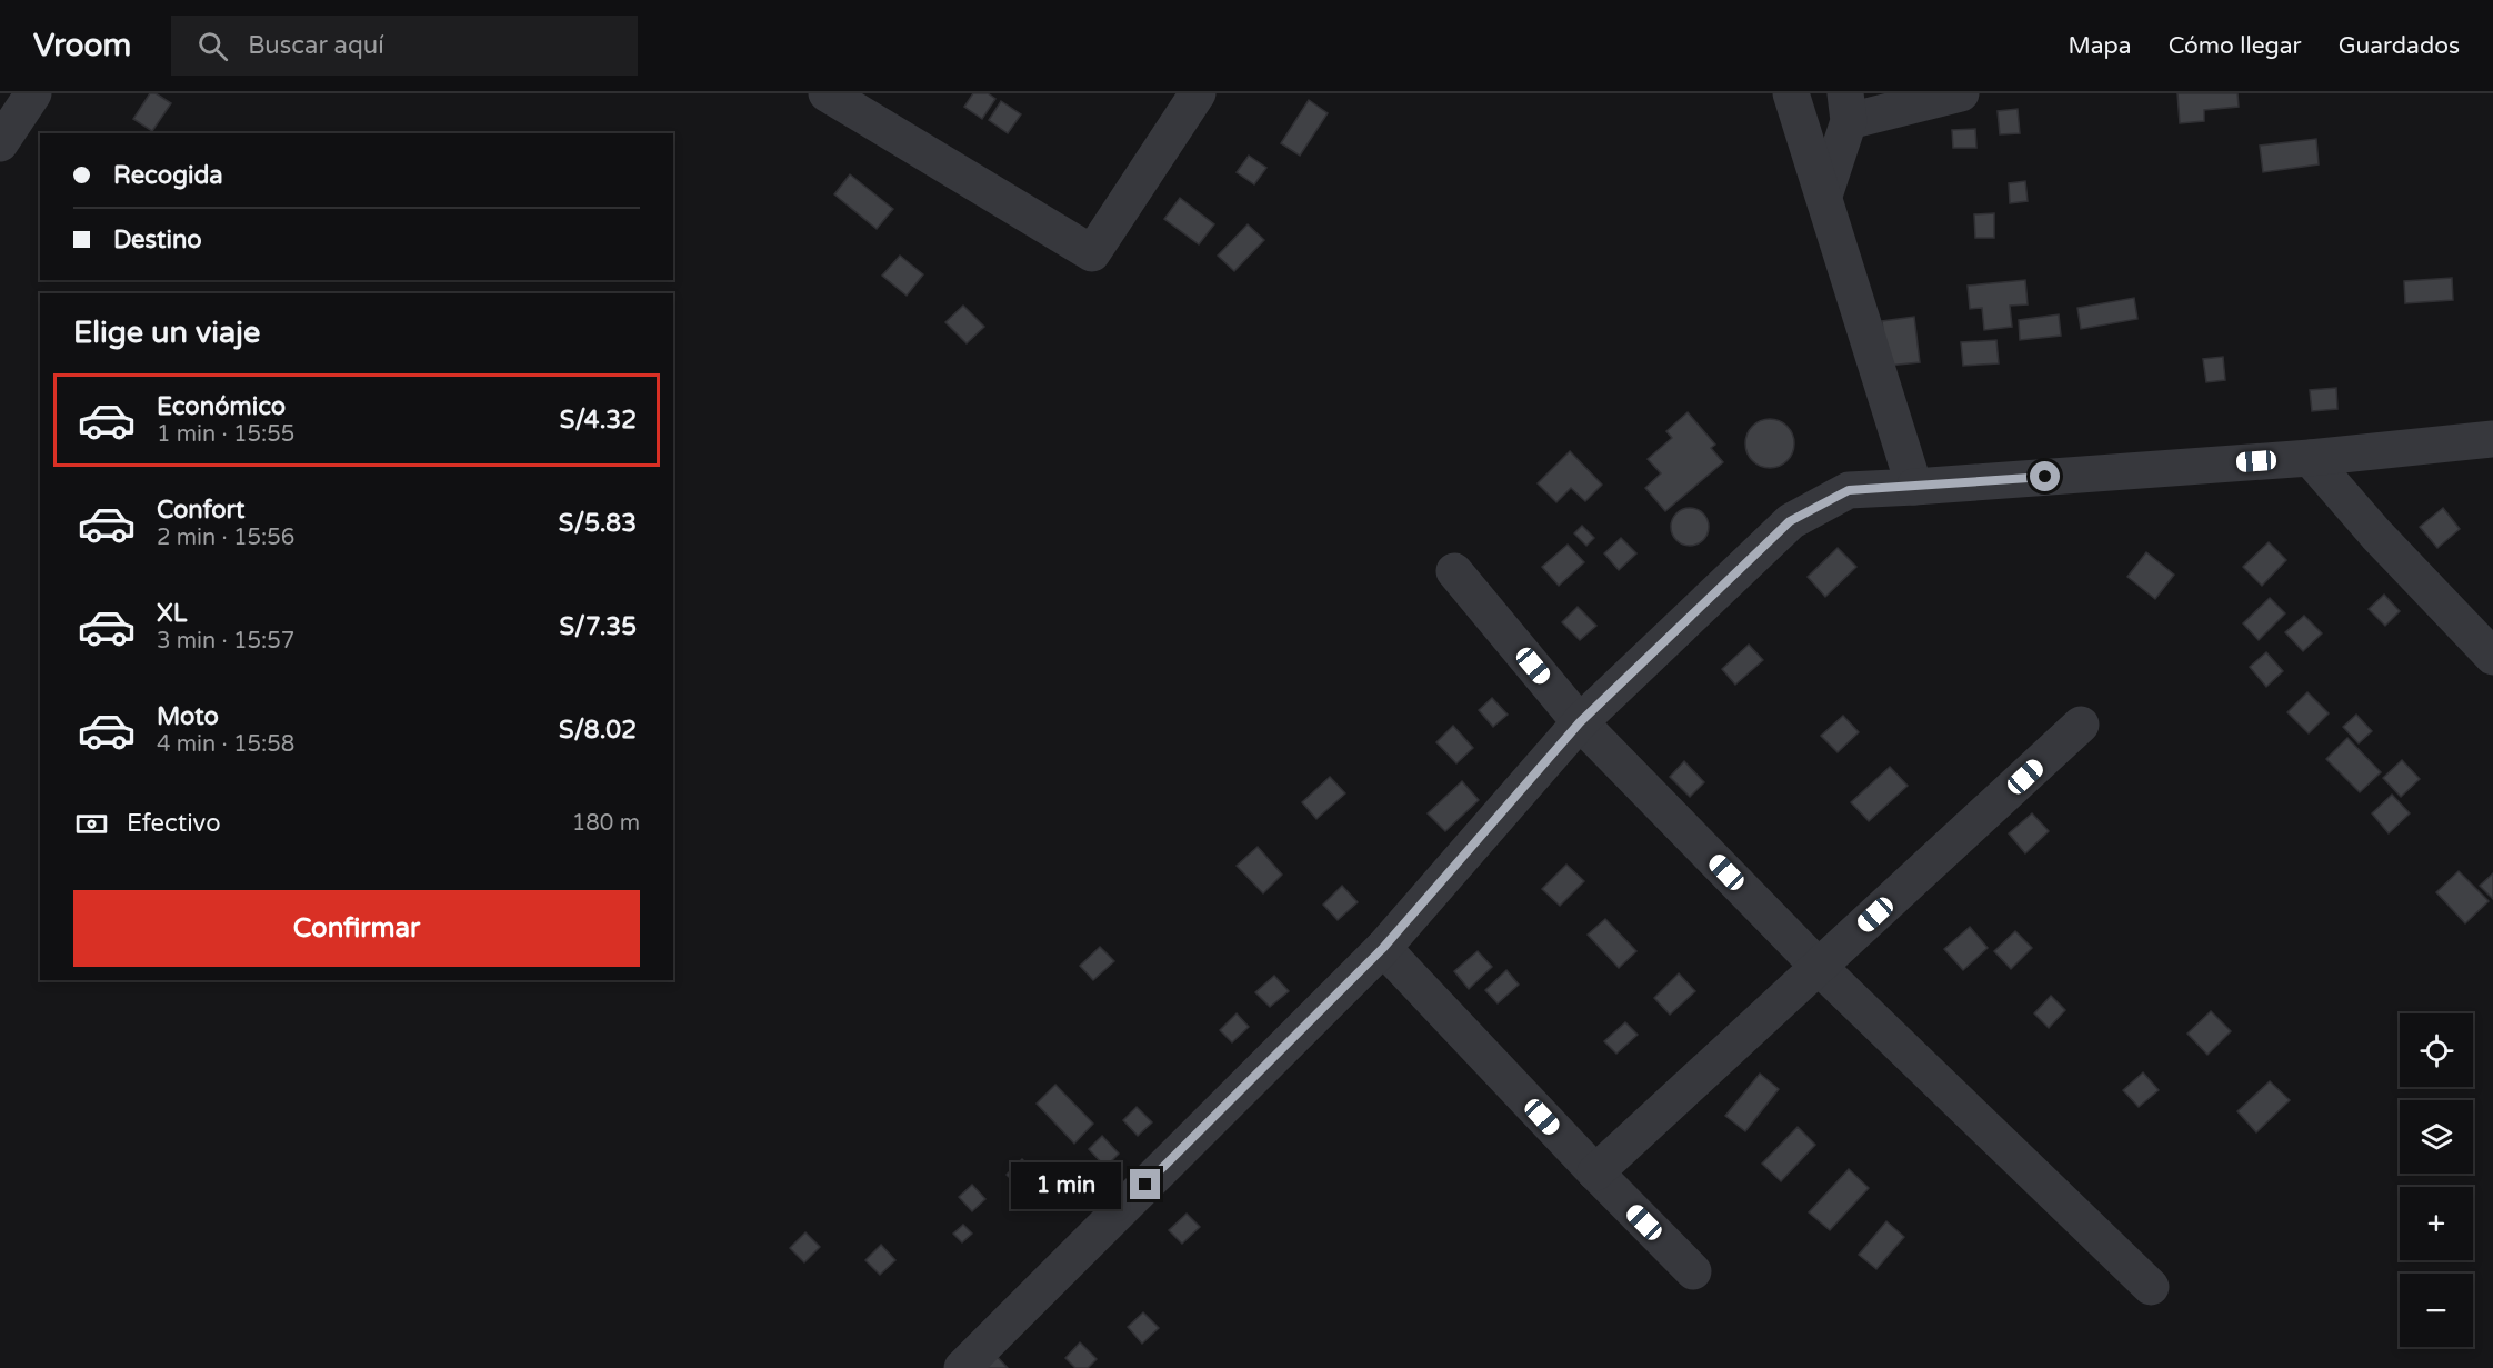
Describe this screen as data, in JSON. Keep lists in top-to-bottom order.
{
  "page": {
    "header": "Vroom",
    "search": "Buscar aquí",
    "nav": ["Mapa", "Cómo llegar", "Guardados"],
    "banner": ["Recogida", "Destino"],
    "heading": "Elige un viaje",
    "list": [
      {
        "name": "Económico",
        "note": "1 min · 15:55",
        "value": "S/4.32"
      },
      {
        "name": "Confort",
        "note": "2 min · 15:56",
        "value": "S/5.83"
      },
      {
        "name": "XL",
        "note": "3 min · 15:57",
        "value": "S/7.35"
      },
      {
        "name": "Moto",
        "note": "4 min · 15:58",
        "value": "S/8.02"
      }
    ],
    "pay": ["Efectivo", "180 m"],
    "buttons": "Confirmar",
    "map_buttons": ["+", "−"],
    "bubble": "1 min"
  }
}
